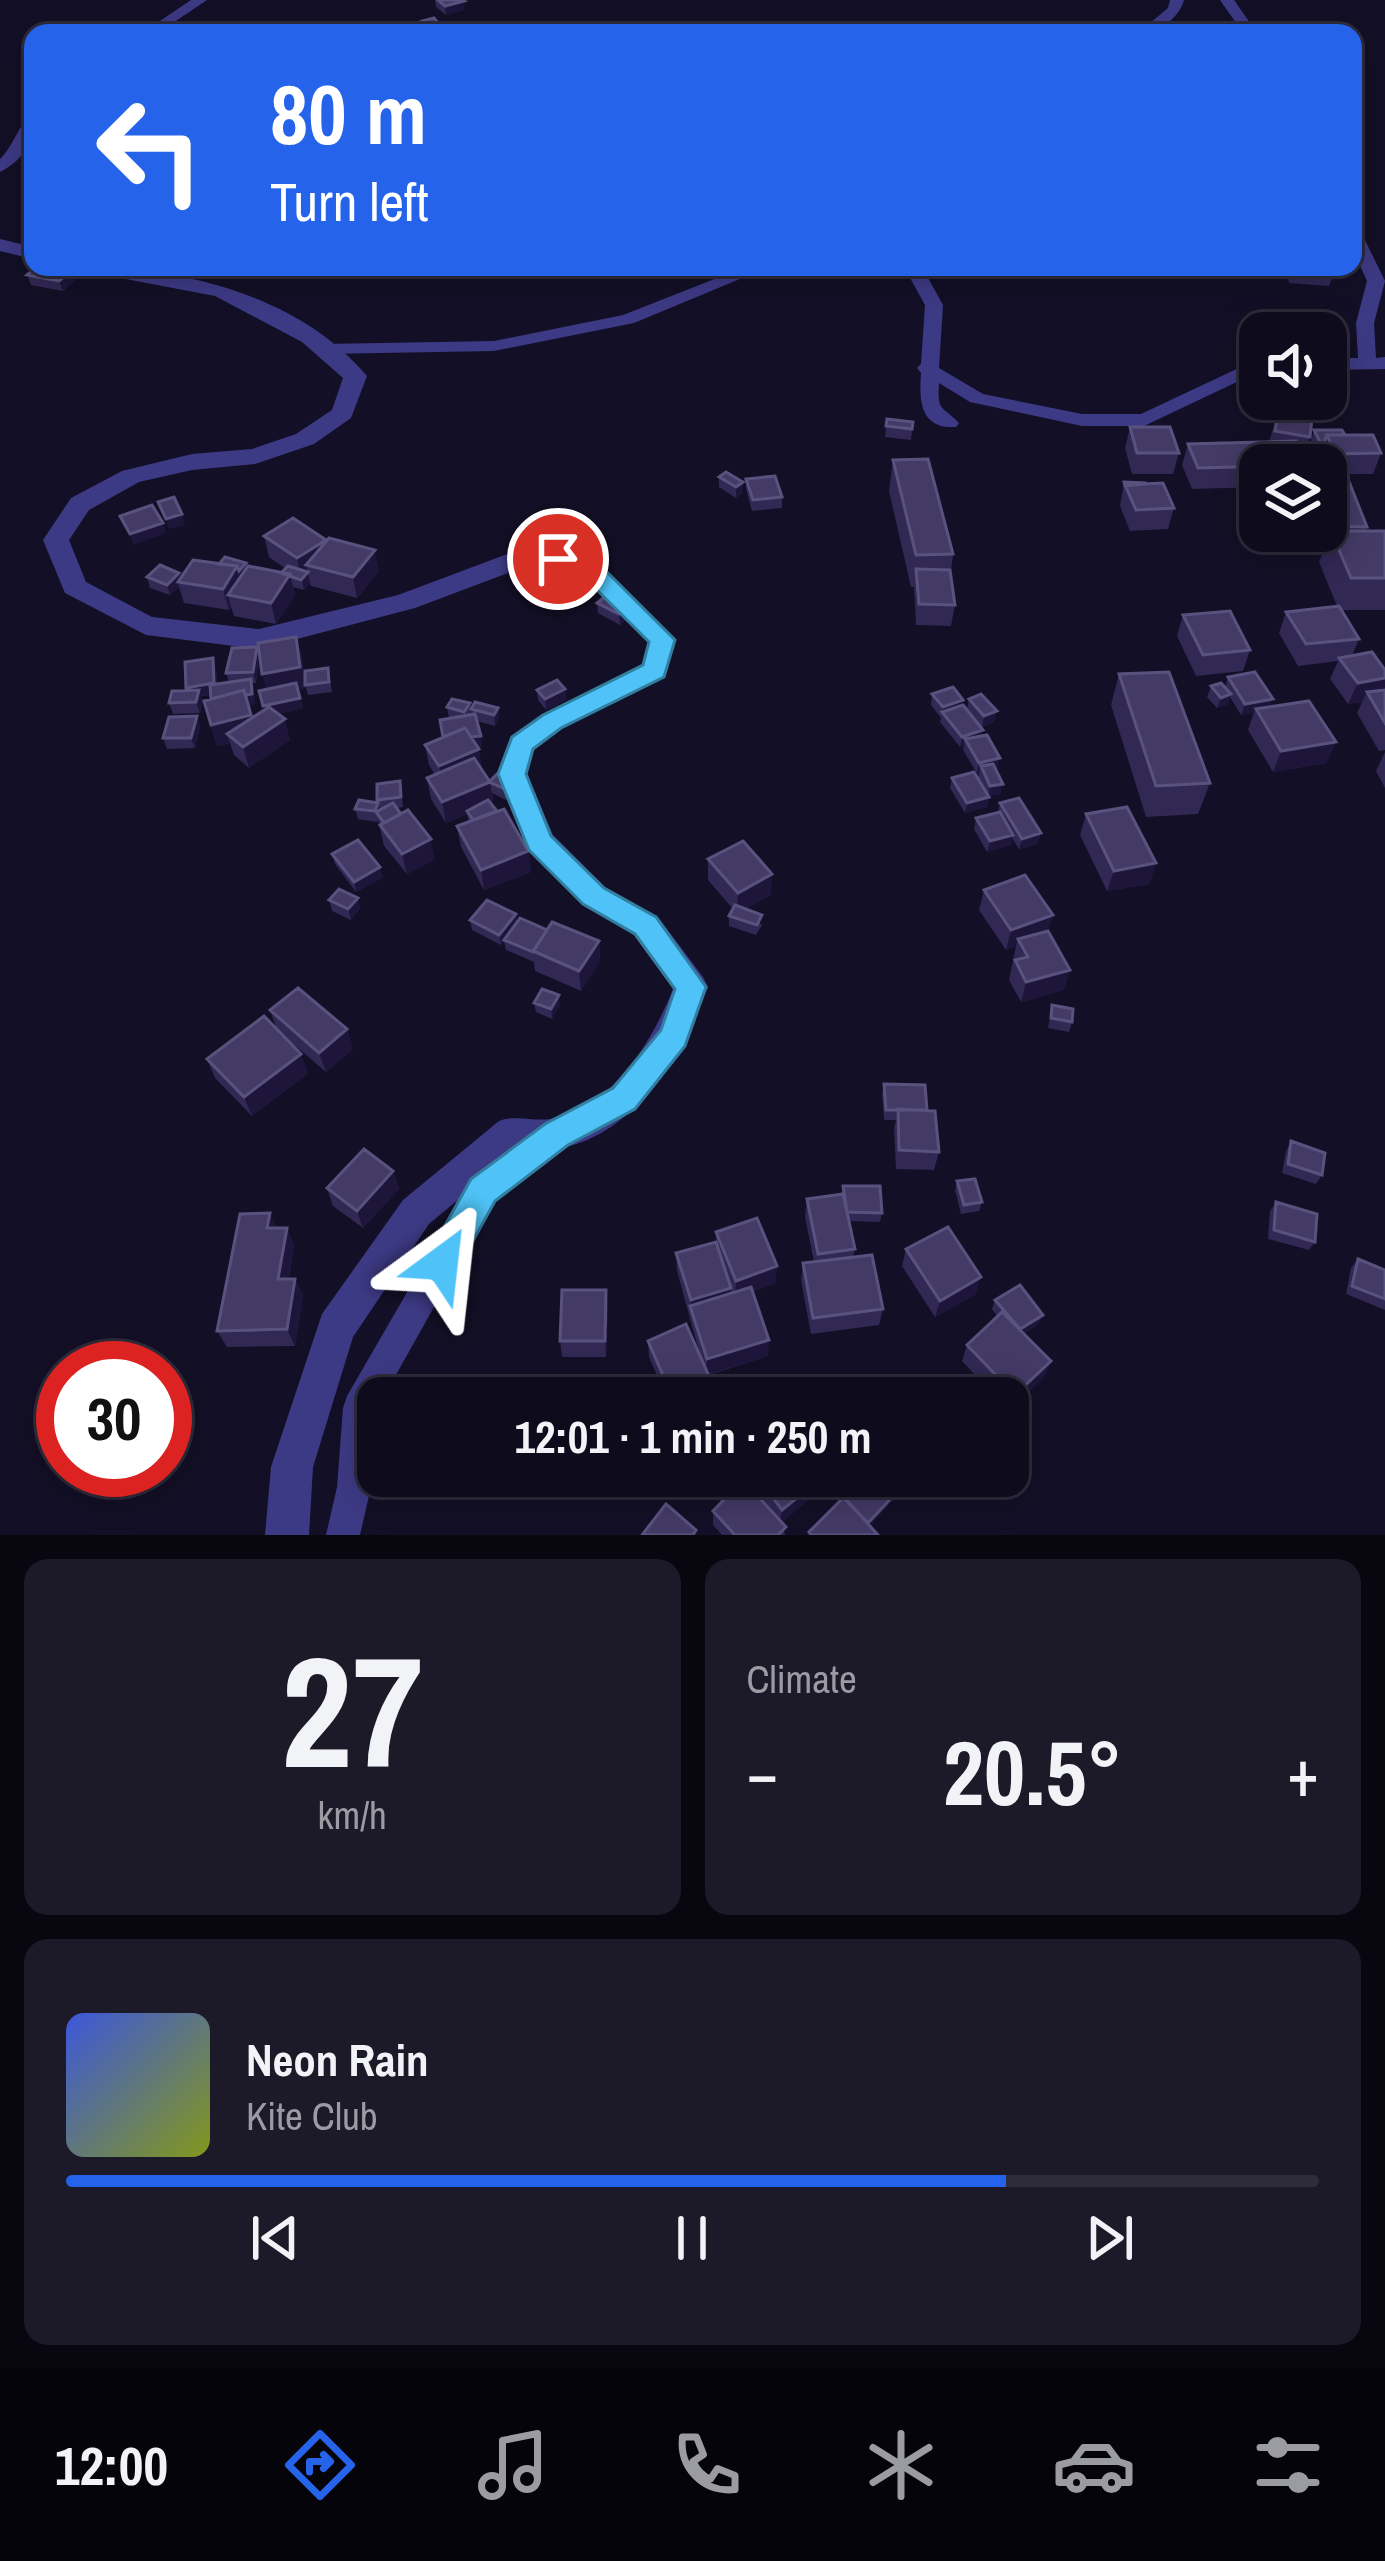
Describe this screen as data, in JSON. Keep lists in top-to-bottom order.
{
  "page": {
    "turn": ["80 m", "Turn left"],
    "limit": "30",
    "trip": "12:01 · 1 min · 250 m",
    "tile": [
      ["27", "km/h"],
      "Climate"
    ],
    "heat": ["−", "20.5°", "+"],
    "song": ["Neon Rain", "Kite Club"],
    "tabs": "12:00"
  }
}
